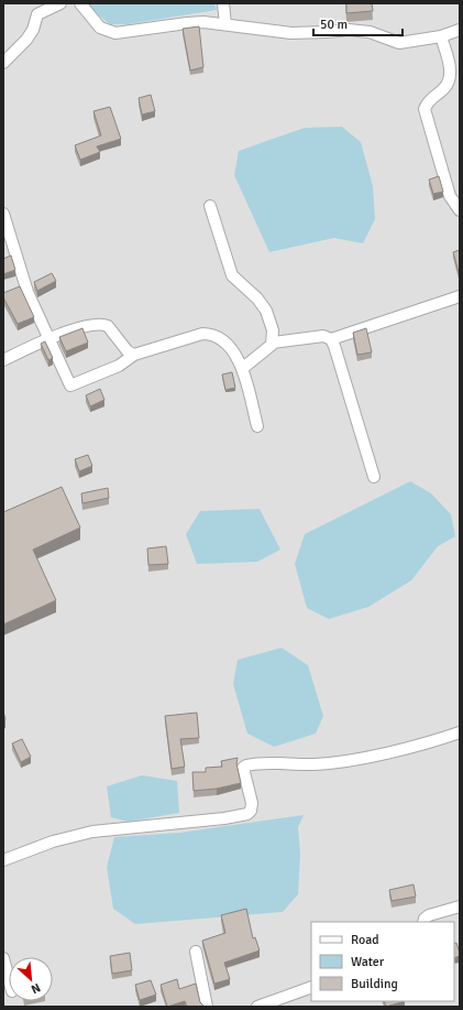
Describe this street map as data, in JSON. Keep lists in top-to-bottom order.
{
  "legend": ["Road", "Water", "Building"],
  "scale_bar": "50 m",
  "north": "bottom right"
}
